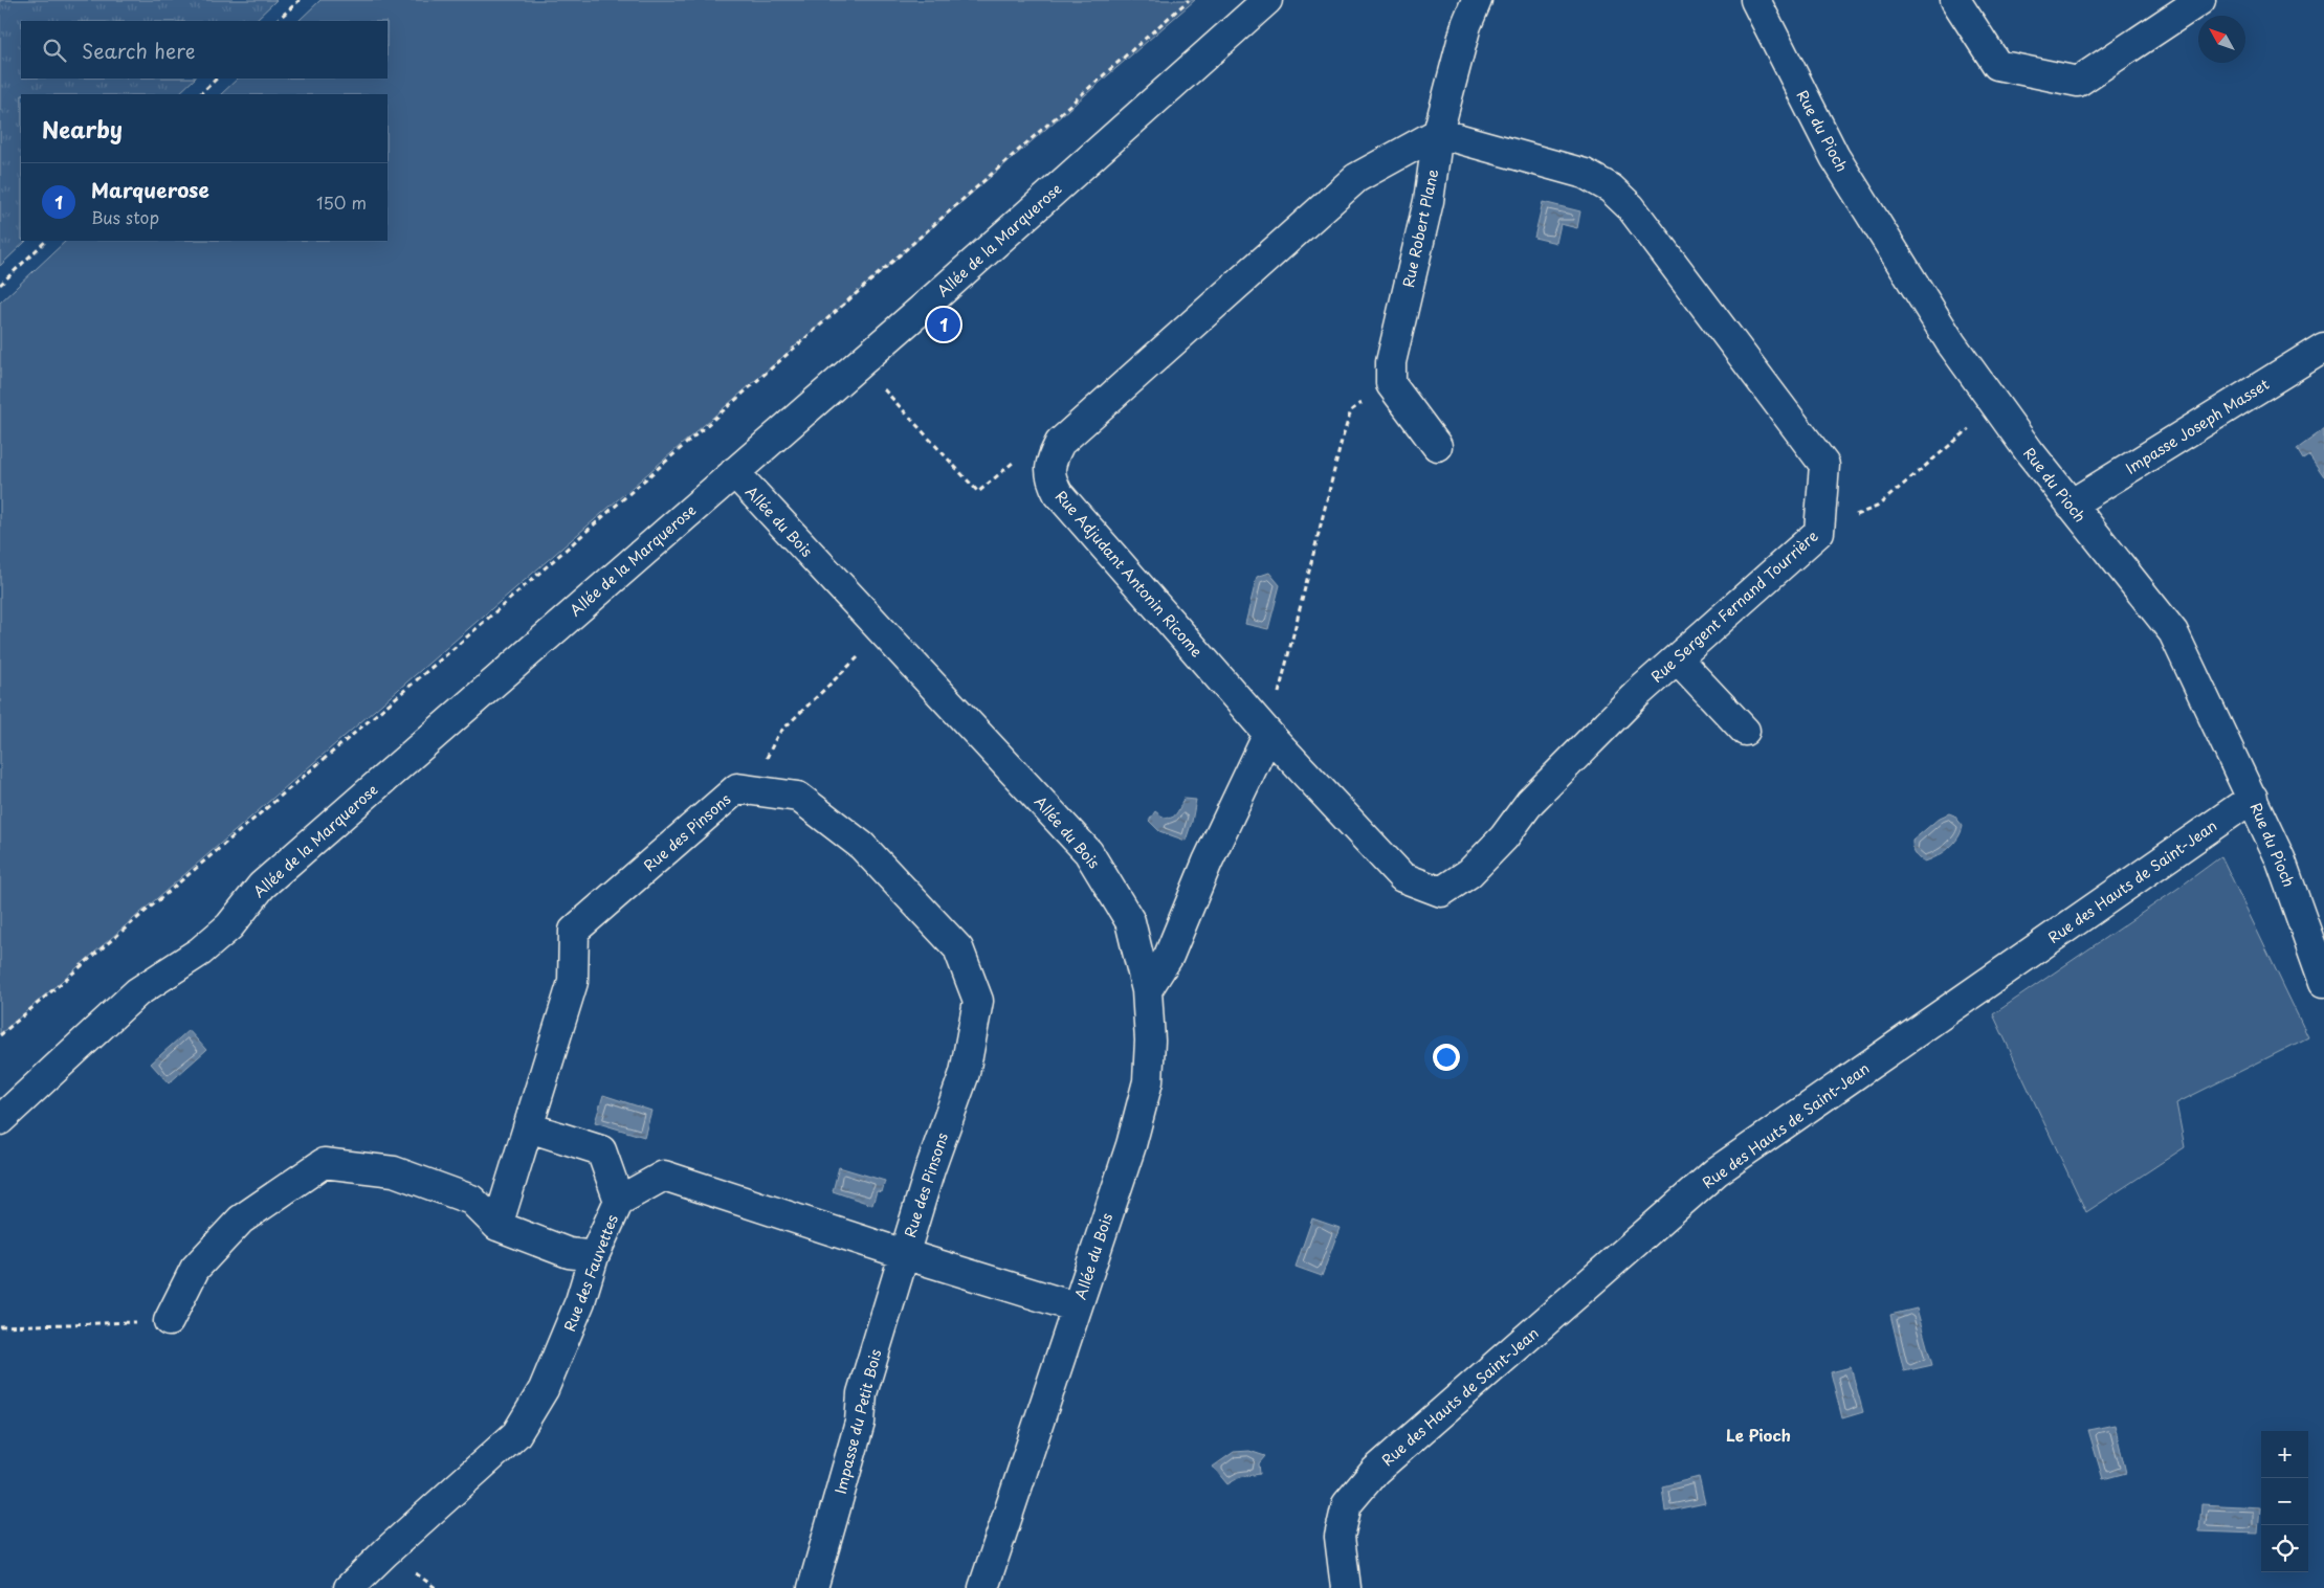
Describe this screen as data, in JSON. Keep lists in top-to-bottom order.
{
  "streets": {
    "street": [
      "Rue du Pioch",
      "Rue Robert Plane",
      "Allée de la Marquerose",
      "Impasse Joseph Masset",
      "Allée du Bois",
      "Rue Adjudant Antonin Ricome",
      "Rue Sergent Fernand Tourrière",
      "Rue des Pinsons",
      "Rue des Hauts de Saint-Jean",
      "Rue des Fauvettes",
      "Impasse du Petit Bois"
    ]
  },
  "crossings": [
    ["Rue du Pioch", "Impasse Joseph Masset"],
    ["Rue du Pioch", "Rue des Hauts de Saint-Jean"],
    ["Rue Robert Plane", "Rue Adjudant Antonin Ricome"],
    ["Rue Robert Plane", "Rue Sergent Fernand Tourrière"],
    ["Allée de la Marquerose", "Allée du Bois"],
    ["Allée du Bois", "Rue des Fauvettes"],
    ["Rue Adjudant Antonin Ricome", "Rue Sergent Fernand Tourrière"],
    ["Rue des Pinsons", "Rue des Fauvettes"],
    ["Rue des Pinsons", "Impasse du Petit Bois"],
    ["Rue des Fauvettes", "Impasse du Petit Bois"]
  ],
  "districts": ["Le Pioch"],
  "north": "top left",
  "page": {
    "search": "Search here",
    "heading": "Nearby",
    "list": [
      {
        "mark": "1",
        "name": "Marquerose",
        "note": "Bus stop",
        "value": "150 m"
      }
    ],
    "pins": "1",
    "map_buttons": ["+", "−"]
  }
}
